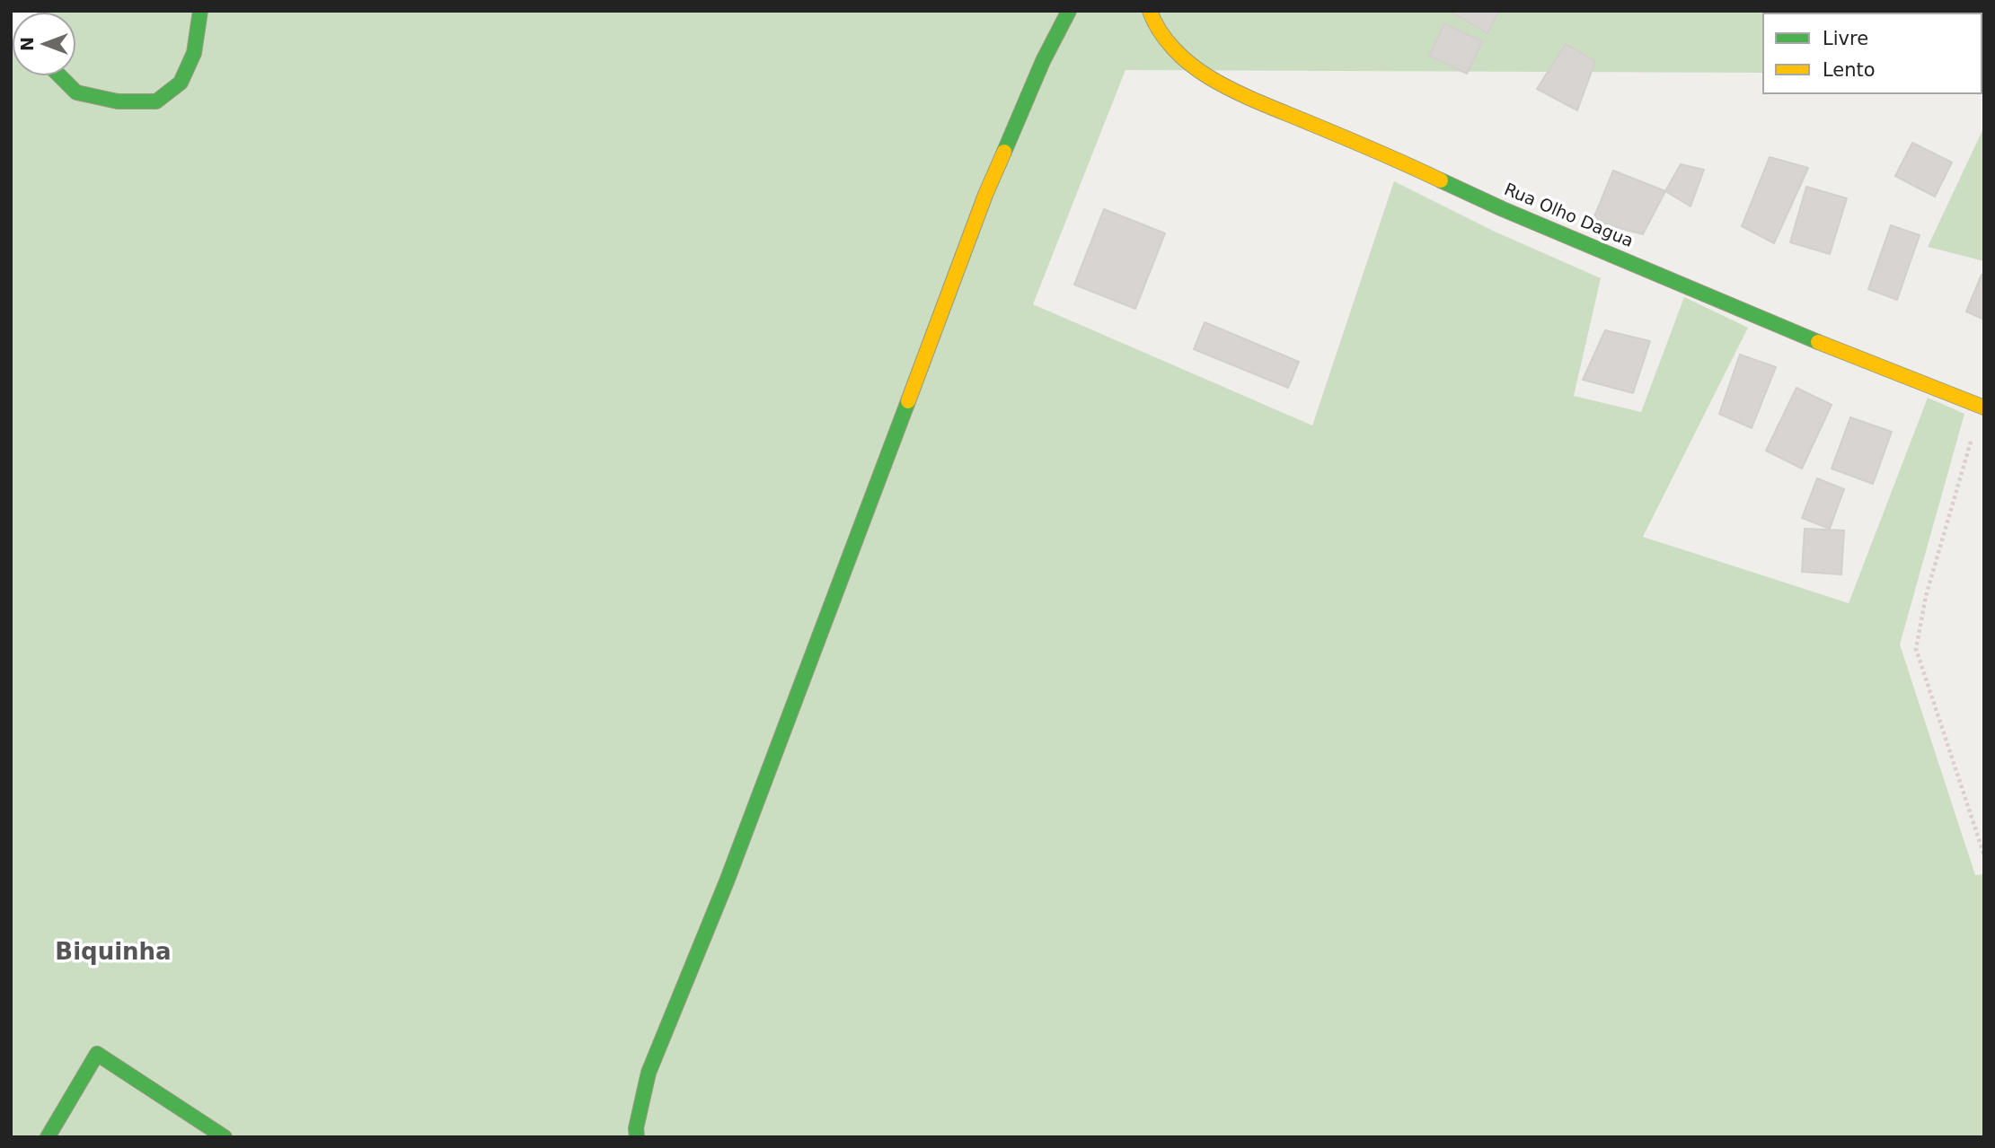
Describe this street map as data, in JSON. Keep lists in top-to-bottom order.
{
  "streets": {
    "street": ["Rua Olho Dagua"]
  },
  "districts": ["Biquinha"],
  "legend": ["Livre", "Lento"],
  "north": "left"
}
